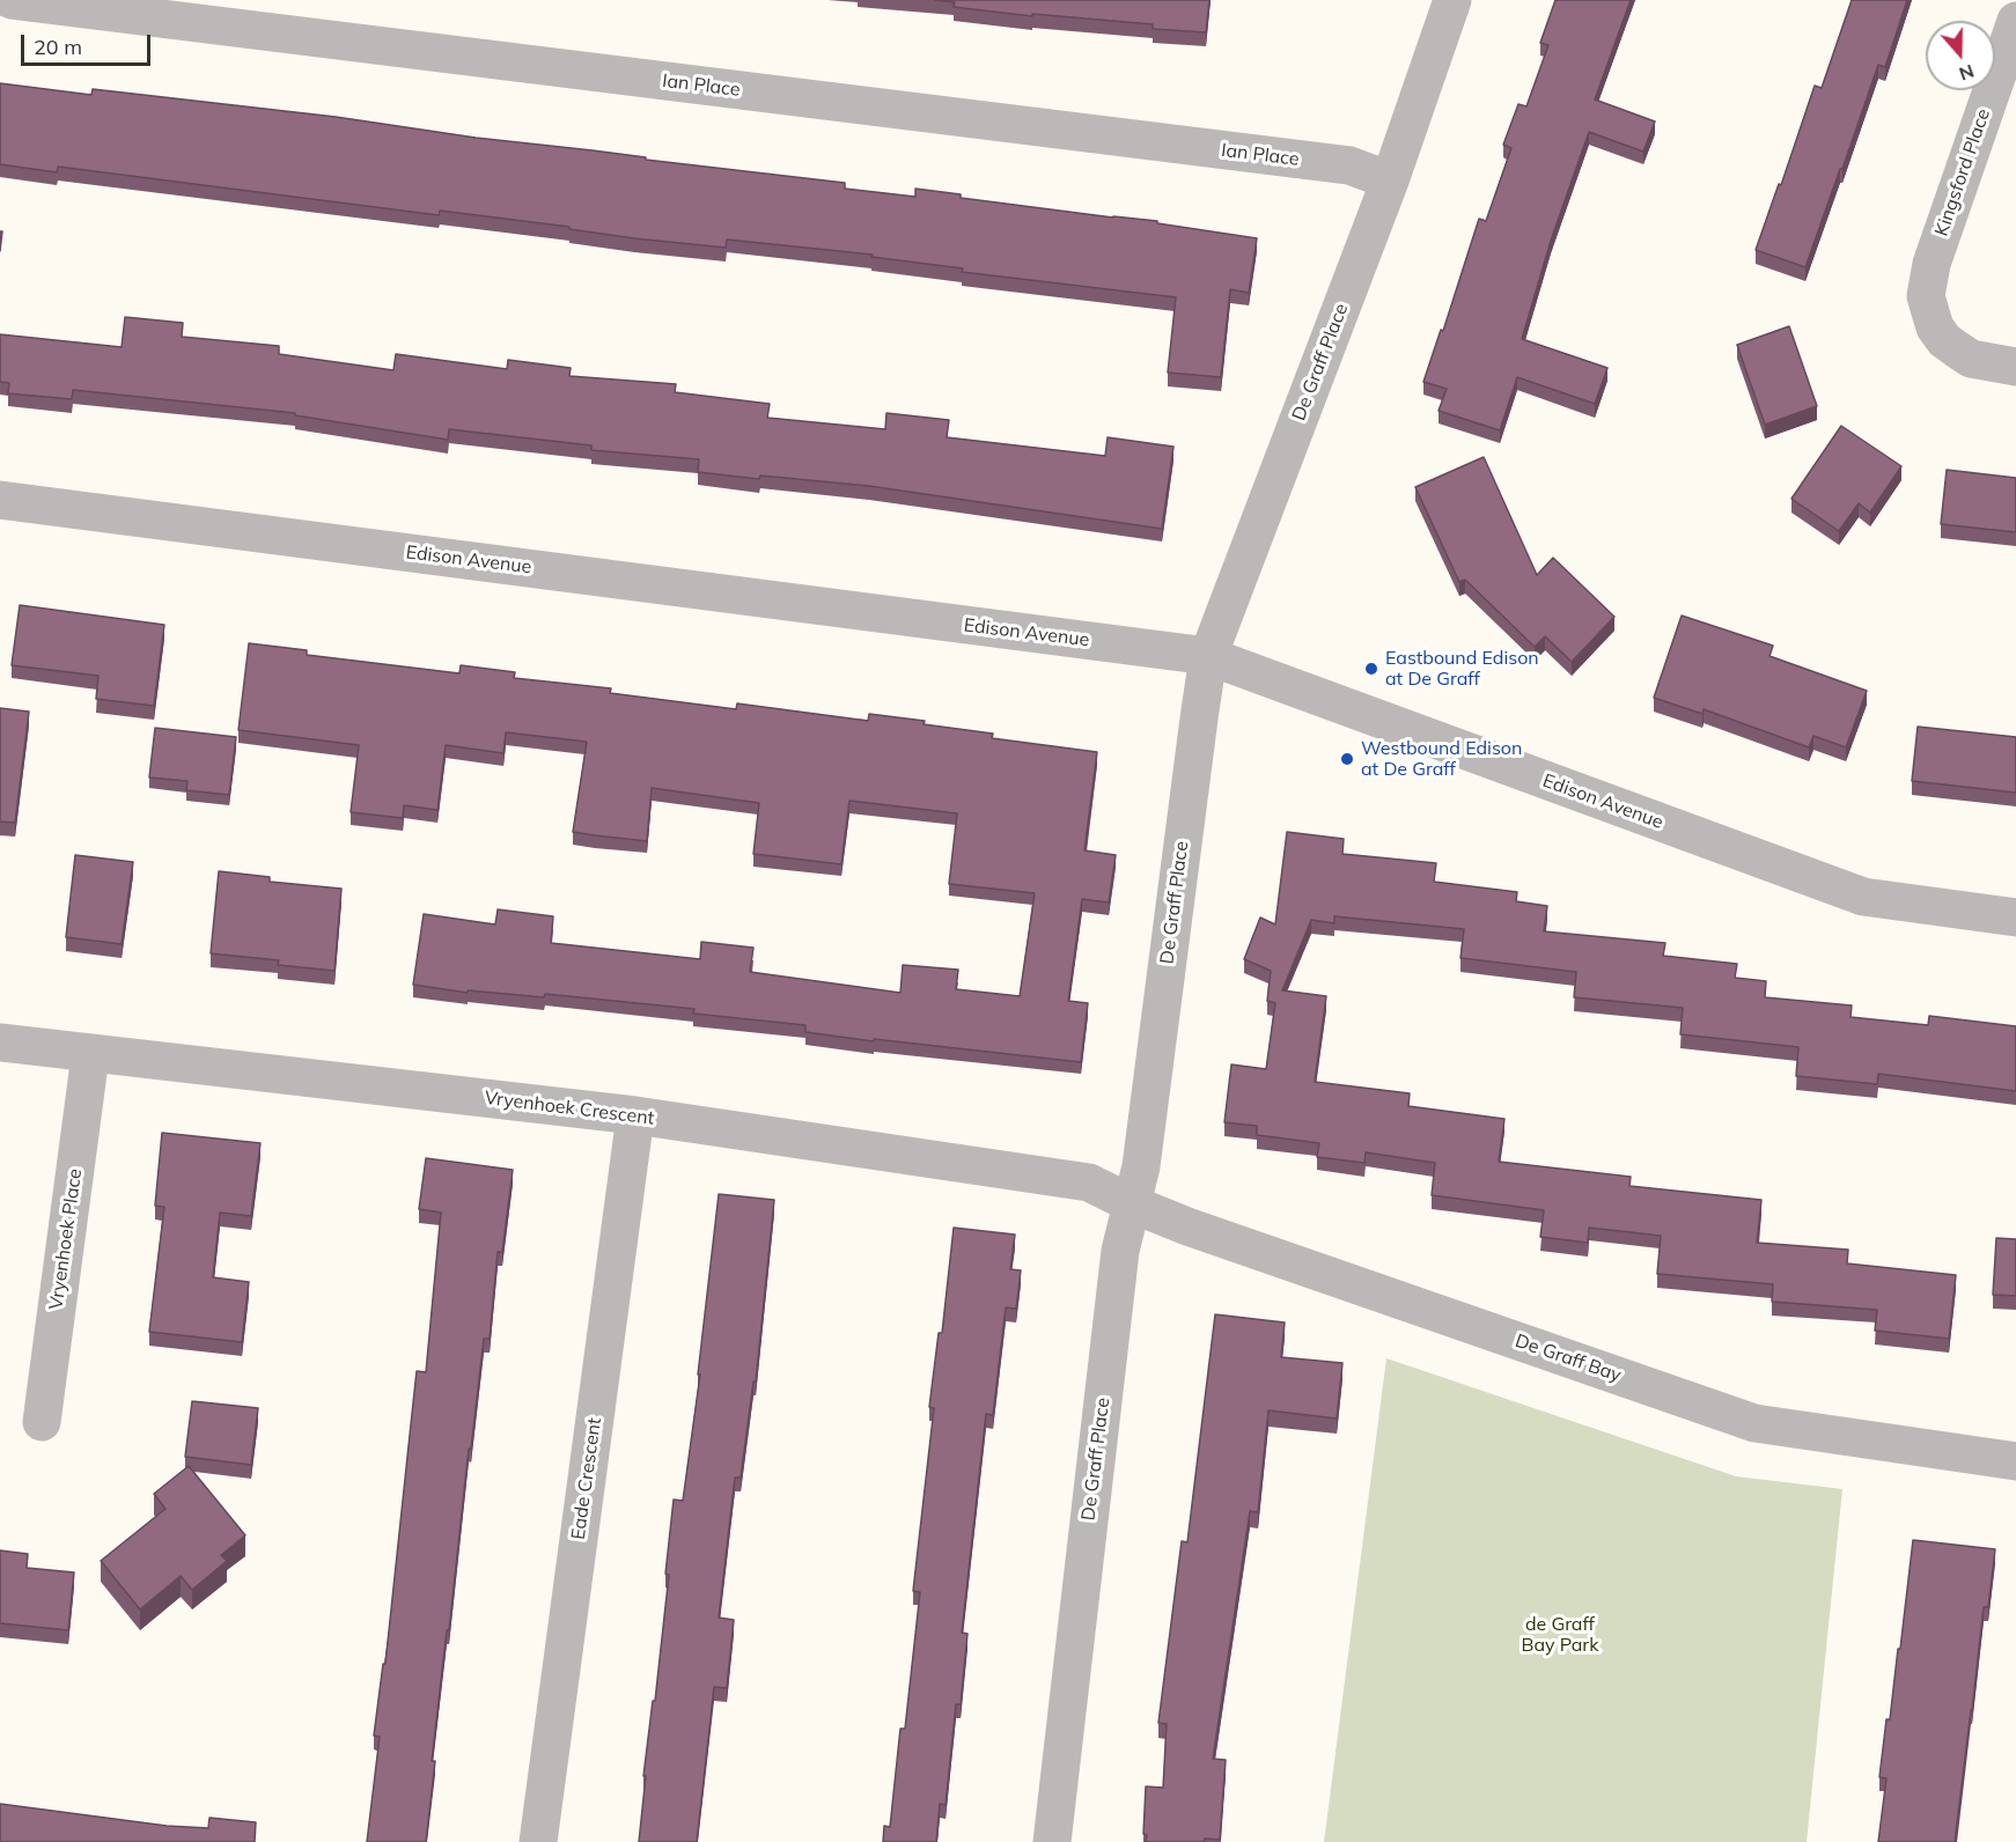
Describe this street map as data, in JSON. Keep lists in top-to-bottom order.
{
  "streets": {
    "street": [
      "Ian Place",
      "Kingsford Place",
      "De Graff Place",
      "Edison Avenue",
      "Vryenhoek Crescent",
      "Vryenhoek Place",
      "De Graff Bay",
      "Eade Crescent"
    ]
  },
  "crossings": [
    ["Ian Place", "De Graff Place"],
    ["De Graff Place", "Edison Avenue"],
    ["De Graff Place", "Vryenhoek Crescent"],
    ["De Graff Place", "De Graff Bay"],
    ["Vryenhoek Crescent", "Vryenhoek Place"],
    ["Vryenhoek Crescent", "De Graff Bay"],
    ["Vryenhoek Crescent", "Eade Crescent"]
  ],
  "parks": ["de Graff Bay Park"],
  "places": ["Eastbound Edison at De Graff", "Westbound Edison at De Graff"],
  "scale_bar": "20 m",
  "north": "bottom"
}
